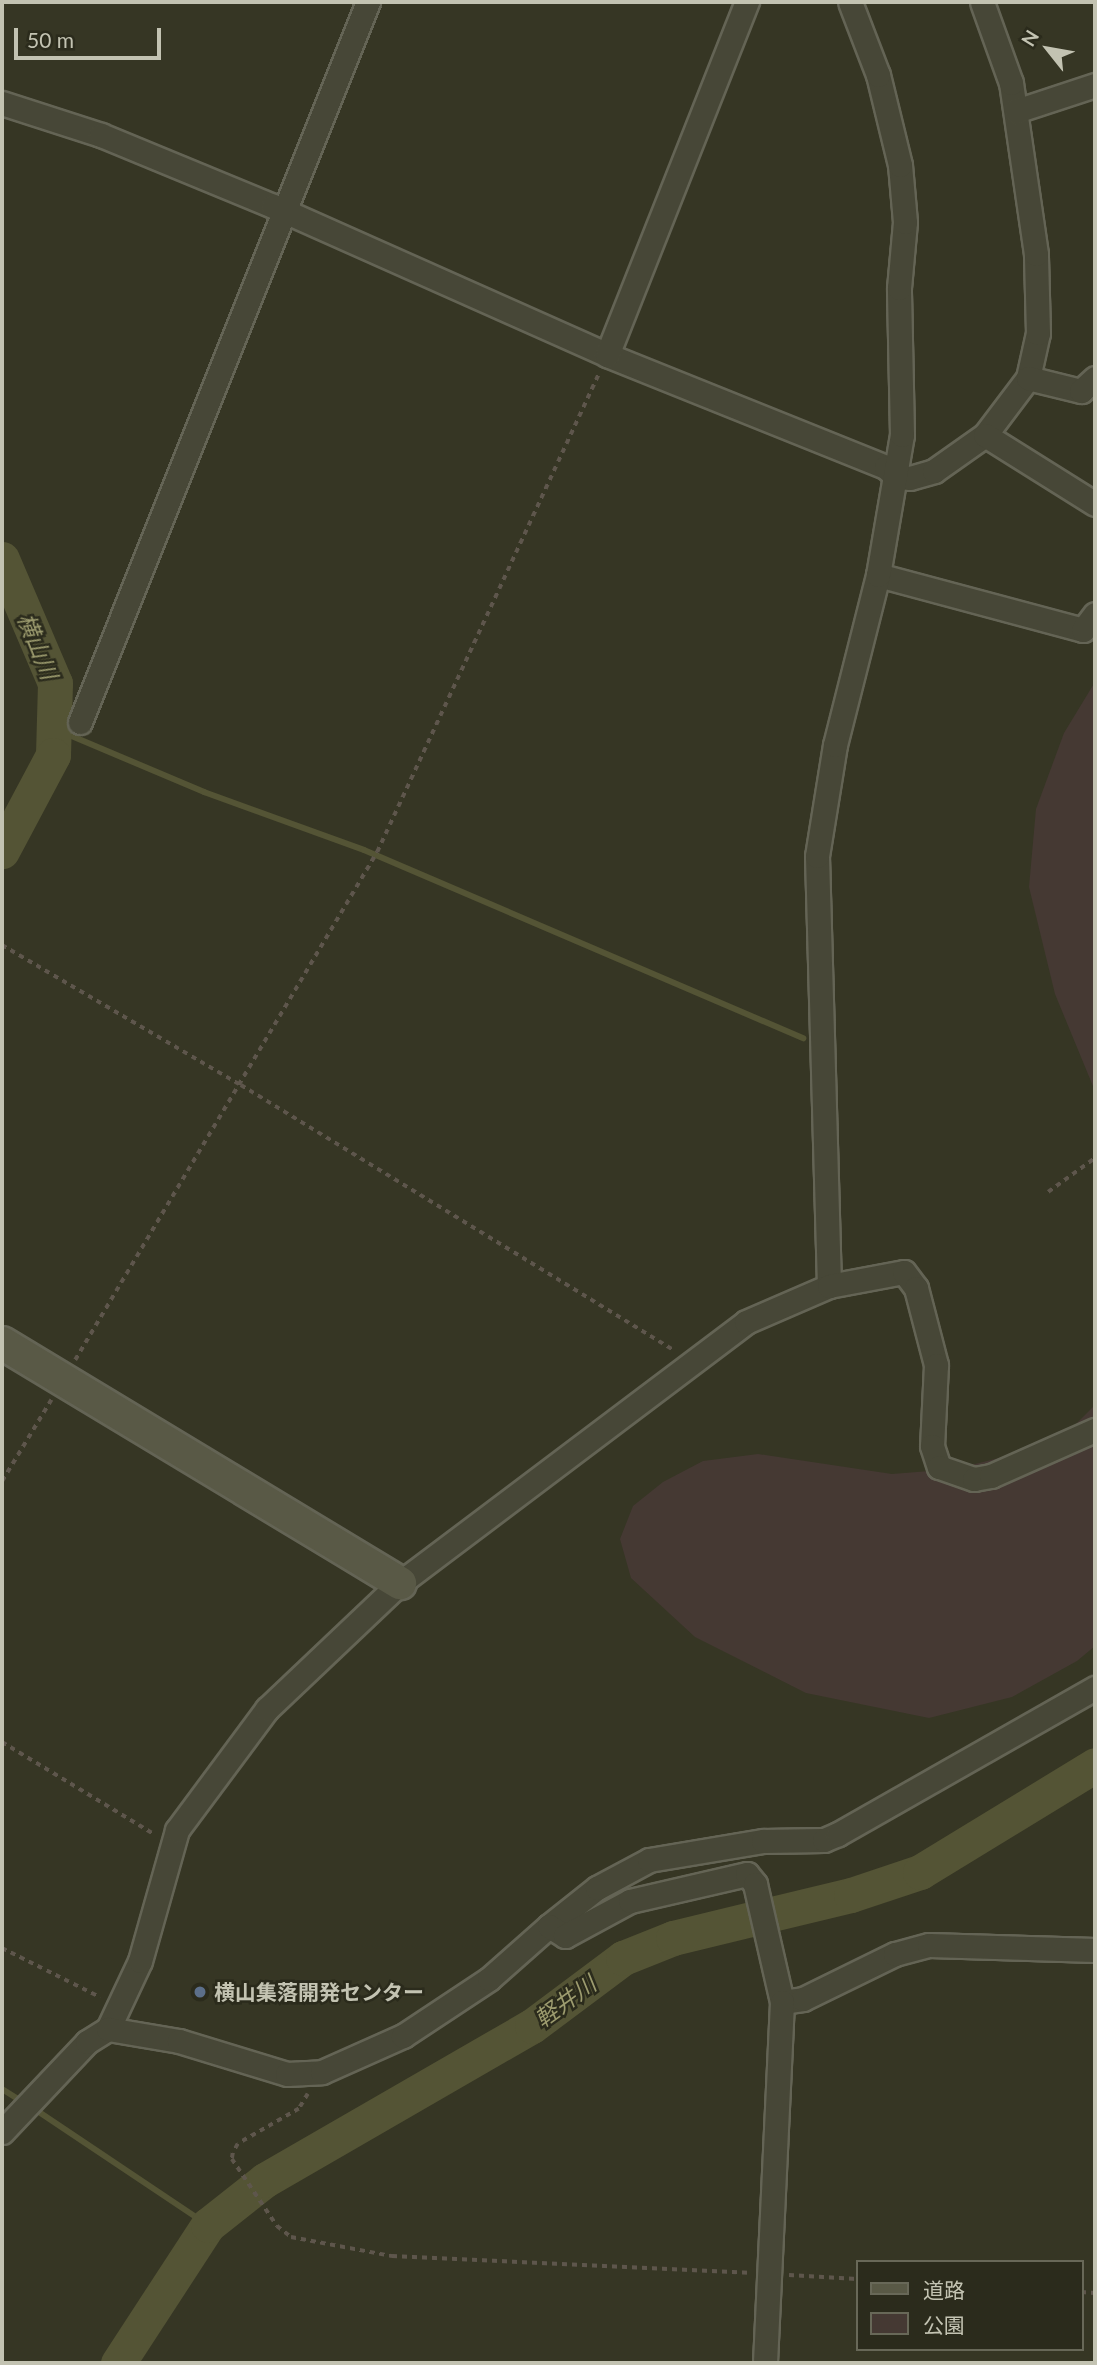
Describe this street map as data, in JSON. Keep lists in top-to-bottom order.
{
  "water": ["横山川", "軽井川"],
  "places": ["横山集落開発センター"],
  "legend": ["道路", "公園"],
  "scale_bar": "50 m",
  "north": "top left"
}
